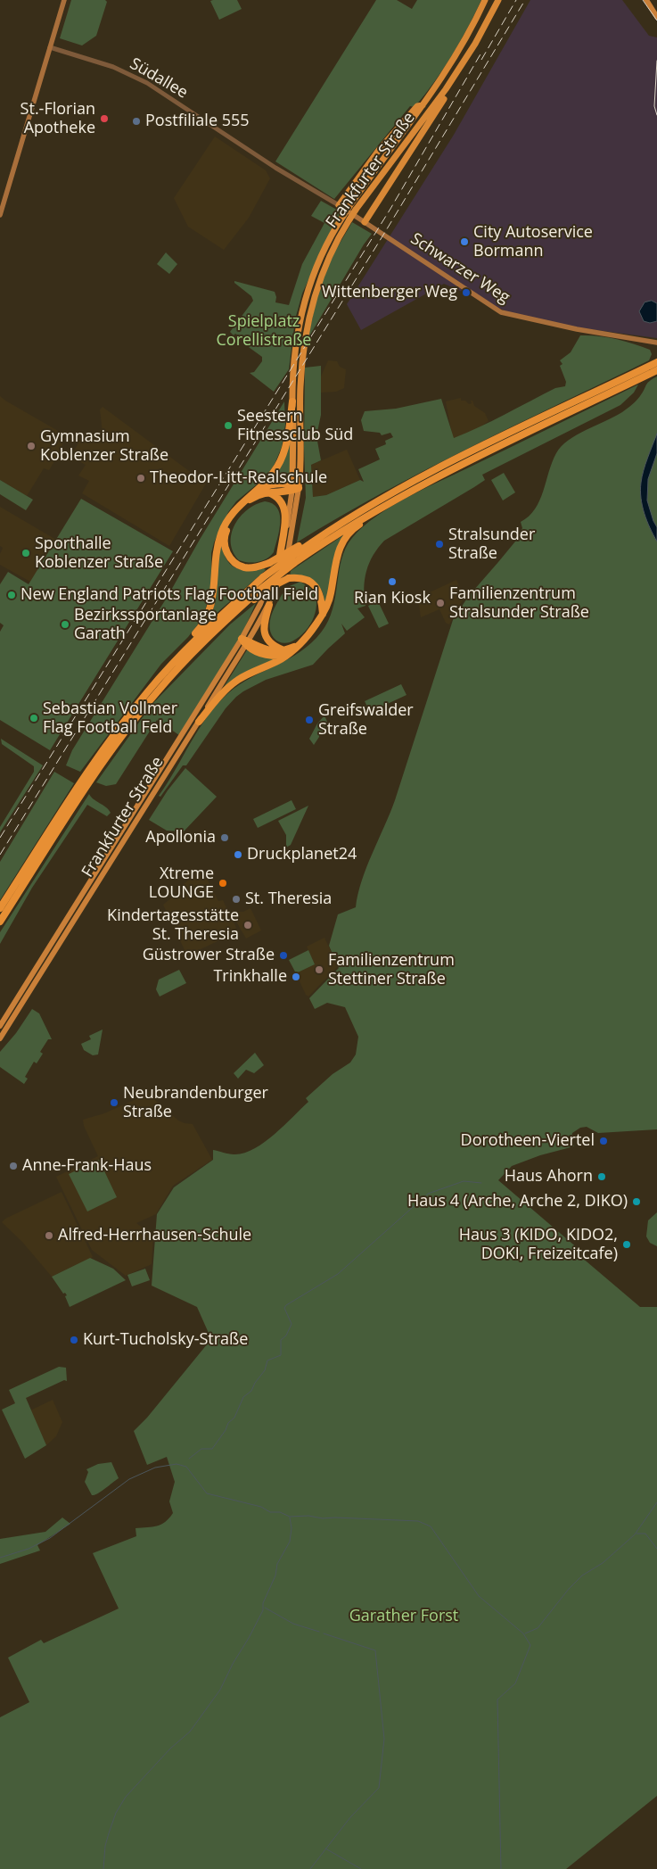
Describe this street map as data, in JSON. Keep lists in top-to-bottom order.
{
  "streets": {
    "highway": ["Frankfurter Straße"],
    "main road": ["Schwarzer Weg"],
    "street": ["Südallee"]
  },
  "crossings": [
    ["Südallee", "Schwarzer Weg"]
  ],
  "parks": ["Spielplatz Corellistraße", "Garather Forst"],
  "places": [
    "St.-Florian Apotheke",
    "Postfiliale 555",
    "City Autoservice Bormann",
    "Wittenberger Weg",
    "Seestern Fitnessclub Süd",
    "Gymnasium Koblenzer Straße",
    "Theodor-Litt-Realschule",
    "Stralsunder Straße",
    "Sporthalle Koblenzer Straße",
    "Rian Kiosk",
    "New England Patriots Flag Football Field",
    "Familienzentrum Stralsunder Straße",
    "Bezirkssportanlage Garath",
    "Sebastian Vollmer Flag Football Feld",
    "Greifswalder Straße",
    "Apollonia",
    "Druckplanet24",
    "Xtreme LOUNGE",
    "St. Theresia",
    "Kindertagesstätte St. Theresia",
    "Güstrower Straße",
    "Familienzentrum Stettiner Straße",
    "Trinkhalle",
    "Neubrandenburger Straße",
    "Dorotheen-Viertel",
    "Anne-Frank-Haus",
    "Haus Ahorn",
    "Haus 4 (Arche, Arche 2, DIKO)",
    "Alfred-Herrhausen-Schule",
    "Haus 3 (KIDO, KIDO2, DOKI, Freizeitcafe)",
    "Kurt-Tucholsky-Straße"
  ]
}
